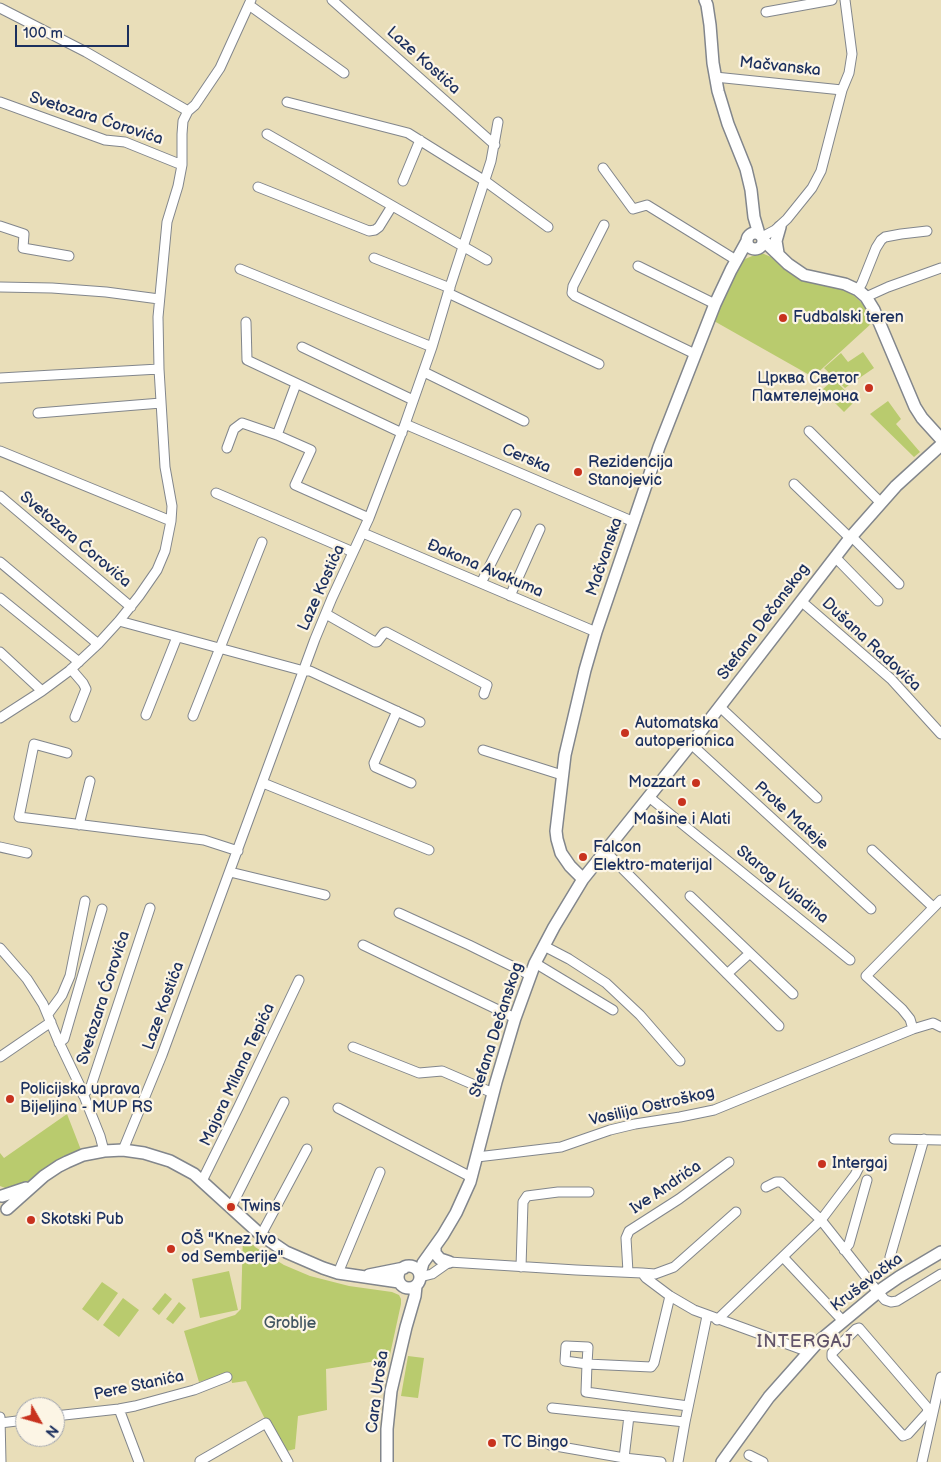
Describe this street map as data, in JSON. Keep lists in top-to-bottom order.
{
  "streets": {
    "main road": [
      "Mačvanska",
      "Stefana Dečanskog",
      "Kruševačka",
      "Cara Uroša"
    ],
    "street": [
      "Laze Kostića",
      "Svetozara Ćorovića",
      "Cerska",
      "Đakona Avakuma",
      "Dušana Radovića",
      "Prote Mateje",
      "Starog Vujadina",
      "Majora Milana Tepića",
      "Vasilija Ostroškog",
      "Ive Andrića",
      "Pere Stanića"
    ]
  },
  "crossings": [
    ["Laze Kostića", "Cerska"],
    ["Laze Kostića", "Đakona Avakuma"],
    ["Mačvanska", "Cerska"],
    ["Mačvanska", "Đakona Avakuma"],
    ["Mačvanska", "Stefana Dečanskog"],
    ["Stefana Dečanskog", "Dušana Radovića"],
    ["Stefana Dečanskog", "Prote Mateje"],
    ["Stefana Dečanskog", "Starog Vujadina"],
    ["Stefana Dečanskog", "Vasilija Ostroškog"]
  ],
  "districts": ["INTERGAJ"],
  "parks": ["Groblje"],
  "places": [
    "Fudbalski teren",
    "Црква Светог Памтелејмона",
    "Rezidencija Stanojevic",
    "Automatska autoperionica",
    "Mozzart",
    "Mašine i Alati",
    "Falcon Elektro-materijal",
    "Policijska uprava Bijeljina - MUP RS",
    "Intergaj",
    "Twins",
    "Skotski Pub",
    "OŠ \"Knez Ivo od Semberije\"",
    "TC Bingo"
  ],
  "scale_bar": "100 m",
  "north": "bottom right"
}
